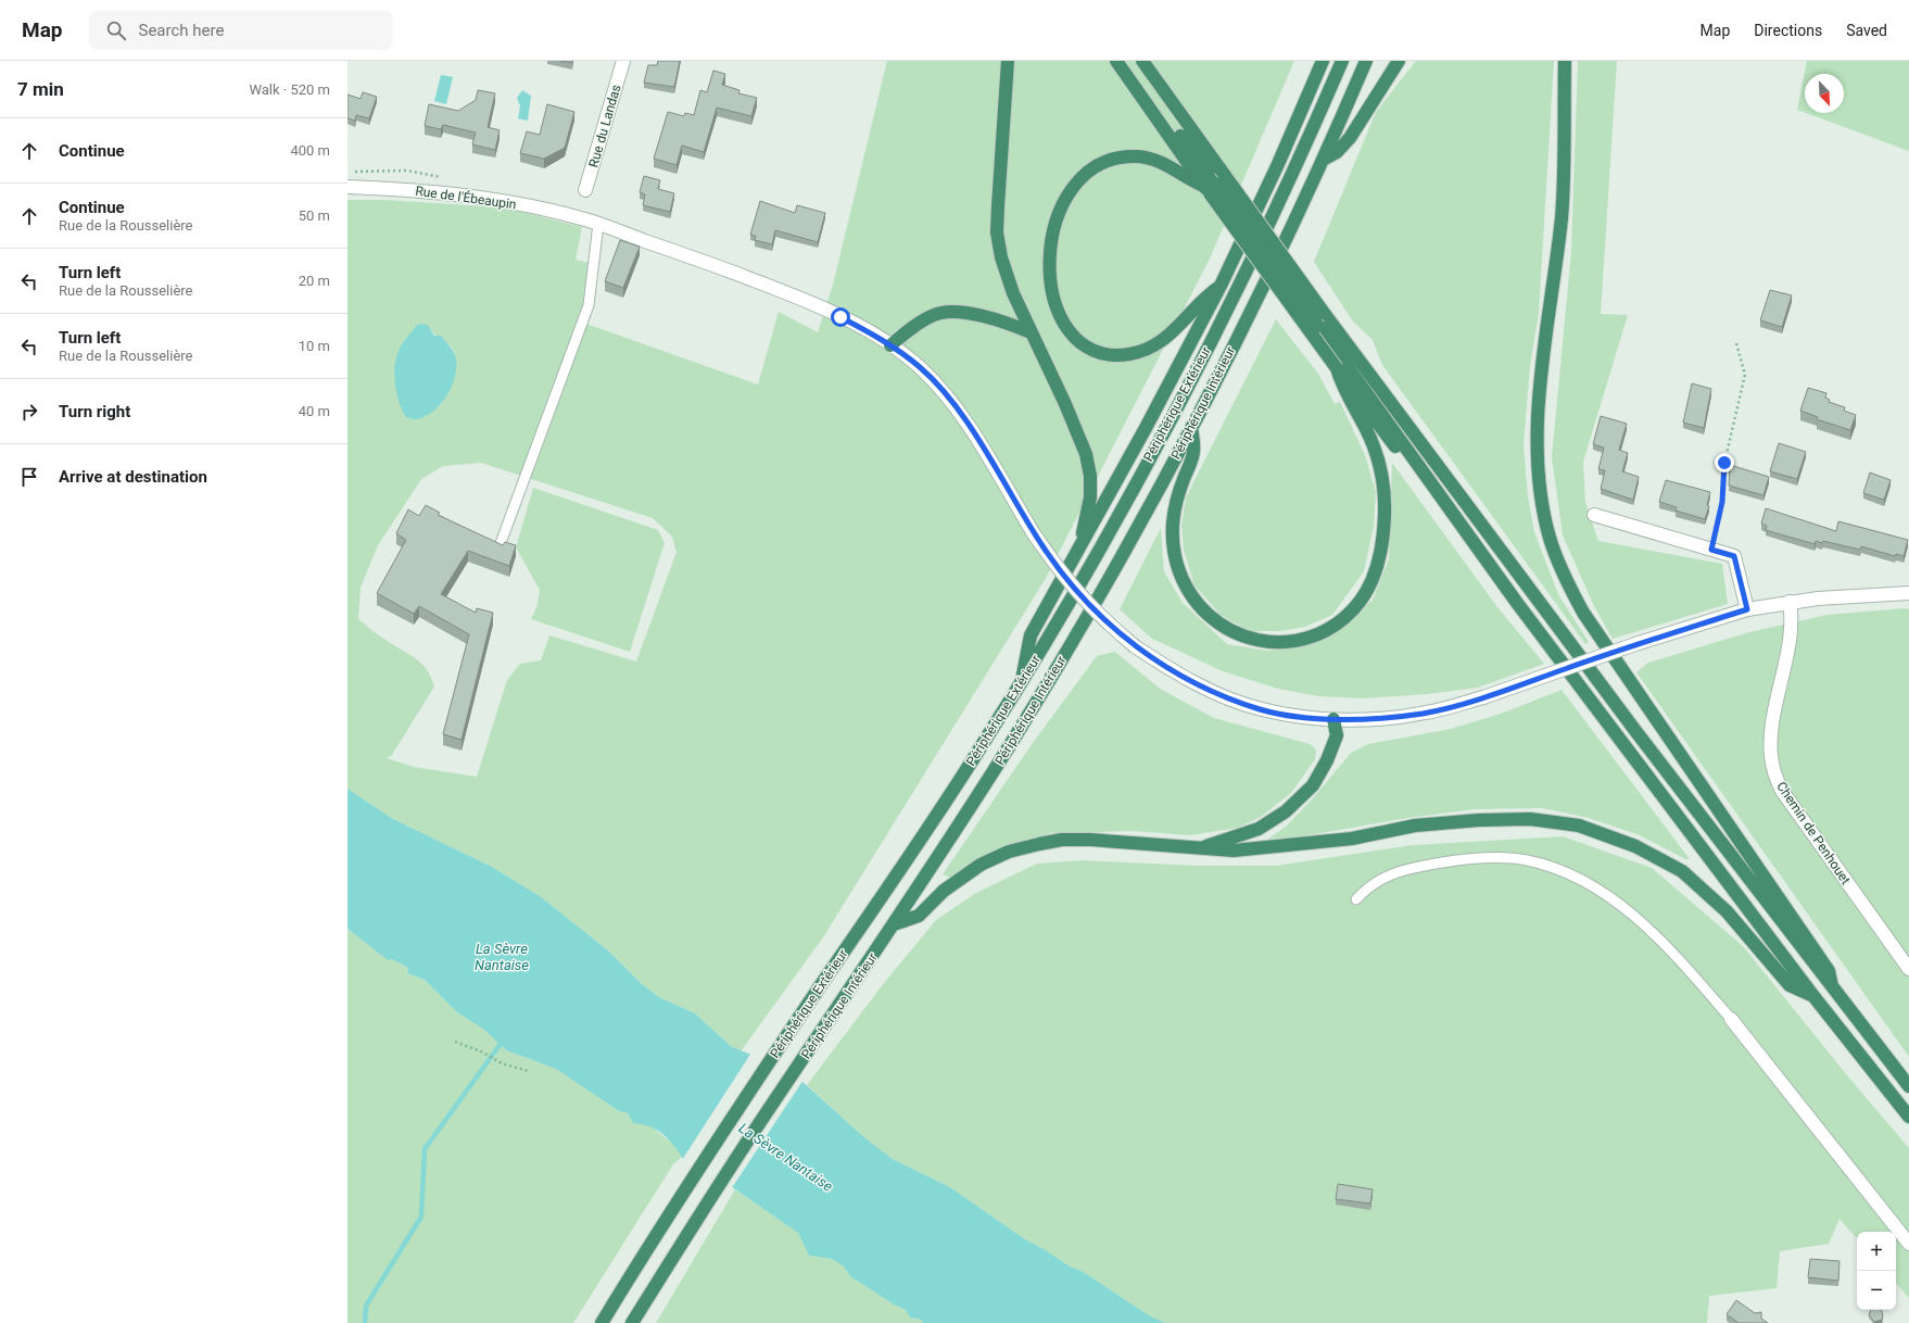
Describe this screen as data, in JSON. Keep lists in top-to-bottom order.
{
  "streets": {
    "highway": ["Périphérique Intérieur", "Périphérique Extérieur"],
    "street": ["Rue du Landas", "Rue de l'Ébeaupin", "Chemin de Penhouet"]
  },
  "crossings": [
    ["Rue de l'Ébeaupin", "Chemin de Penhouet"]
  ],
  "water": ["La Sèvre Nantaise"],
  "north": "bottom right",
  "page": {
    "header": "Map",
    "search": "Search here",
    "nav": ["Map", "Directions", "Saved"],
    "heading": ["7 min", "Walk · 520 m"],
    "list": [
      ["Continue", "400 m"],
      ["Continue", "Rue de la Rousselière", "50 m"],
      ["Turn left", "Rue de la Rousselière", "20 m"],
      ["Turn left", "Rue de la Rousselière", "10 m"],
      ["Turn right", "40 m"],
      "Arrive at destination"
    ],
    "map_buttons": ["+", "−"]
  }
}
